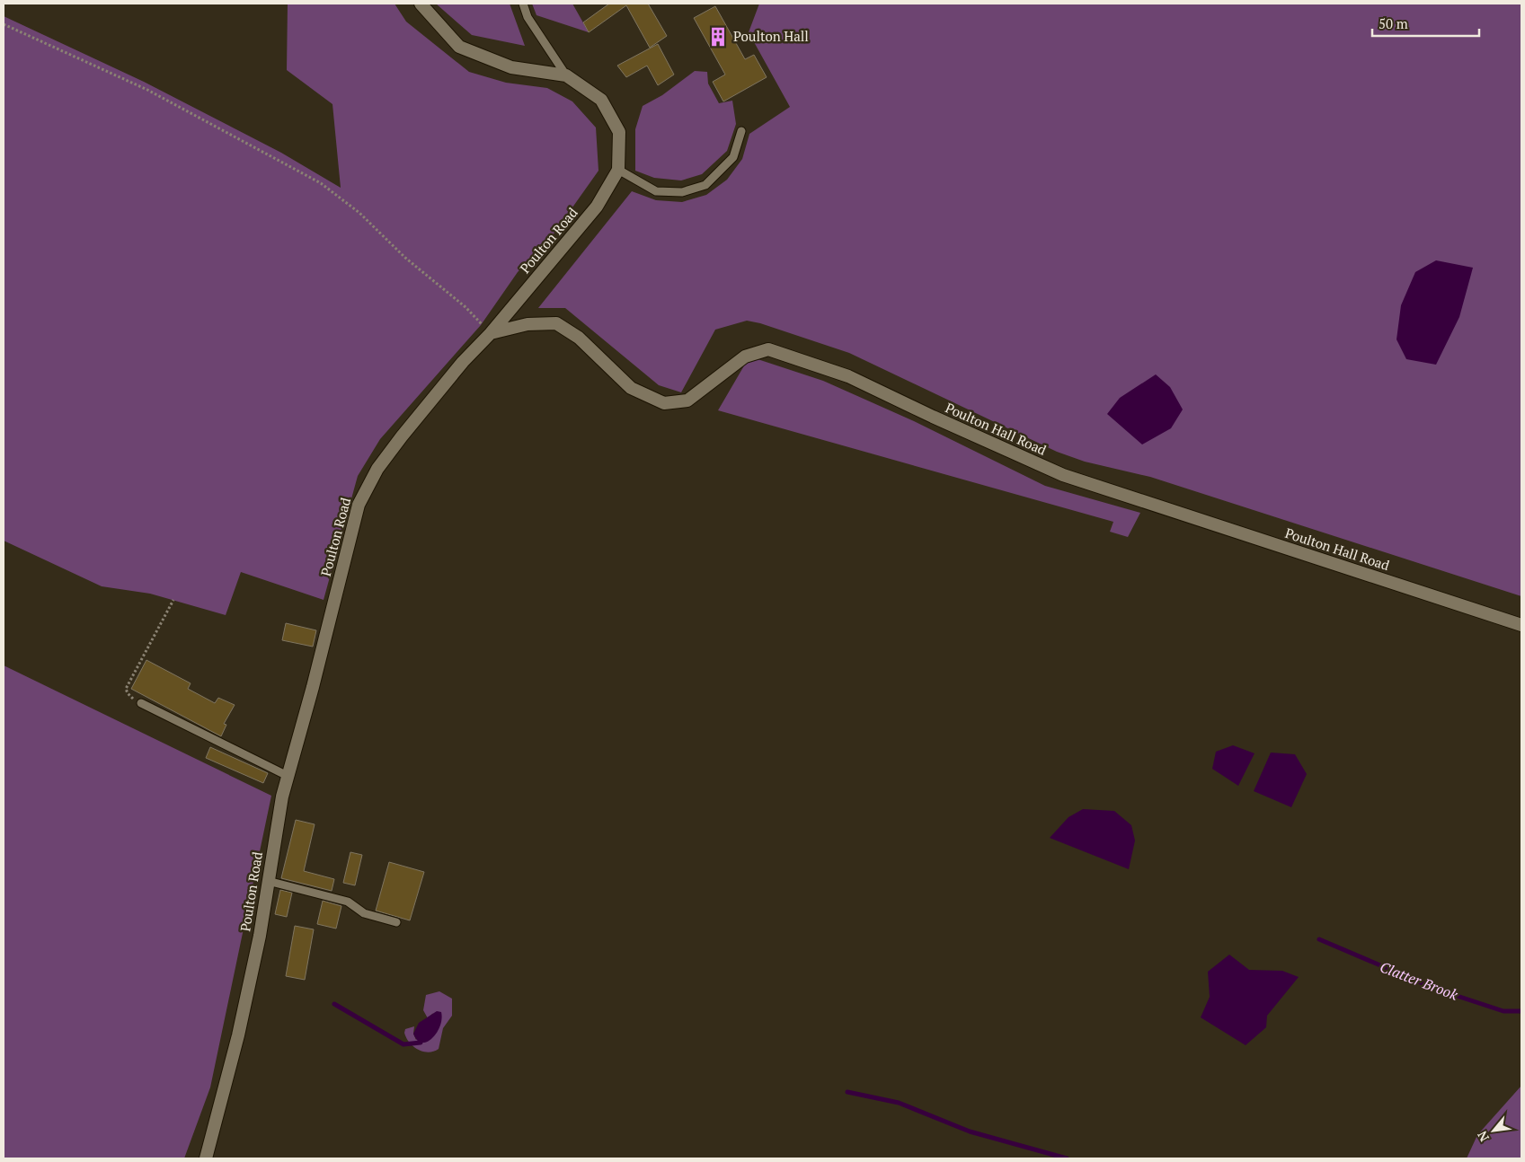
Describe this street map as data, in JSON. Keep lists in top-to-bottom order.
{
  "streets": {
    "street": ["Poulton Road", "Poulton Hall Road"]
  },
  "crossings": [
    ["Poulton Road", "Poulton Hall Road"]
  ],
  "water": ["Clatter Brook"],
  "places": {
    "building": ["Poulton Hall"]
  },
  "scale_bar": "50 m",
  "north": "bottom left"
}
